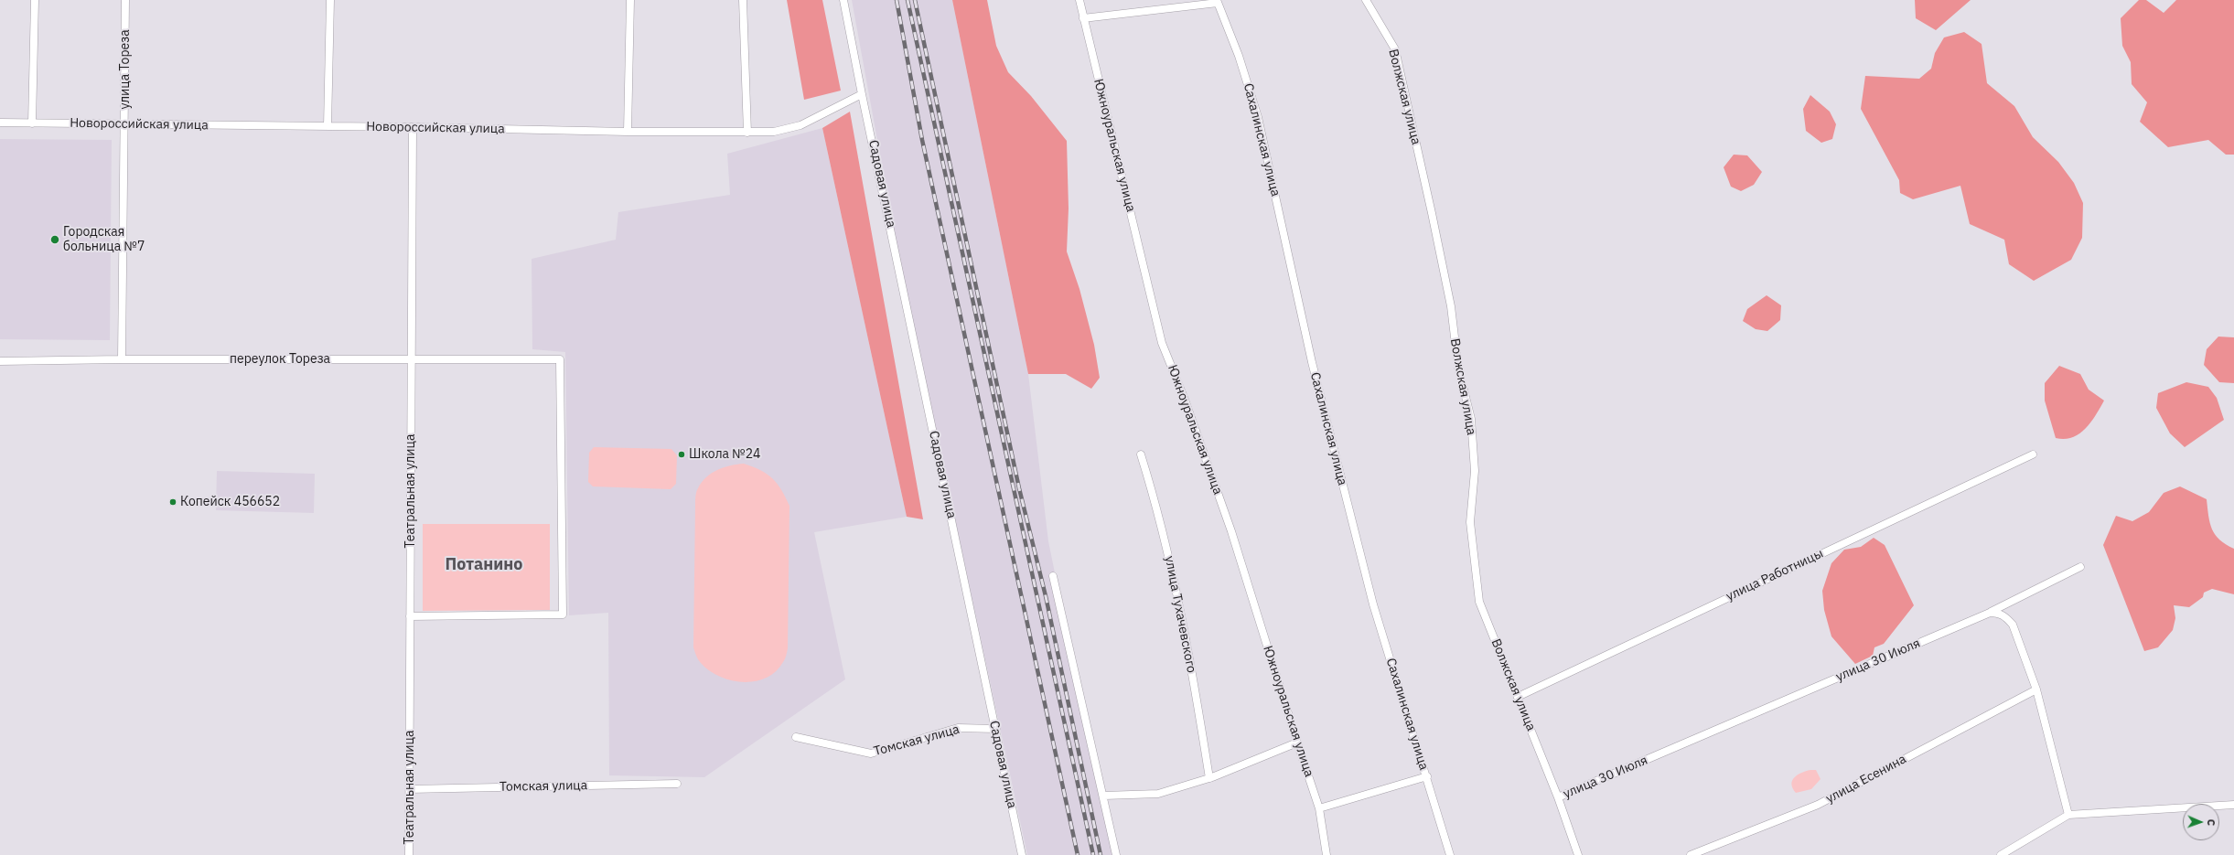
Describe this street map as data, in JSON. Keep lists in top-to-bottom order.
{
  "streets": {
    "street": [
      "улица Тореза",
      "Волжская улица",
      "Новороссийская улица",
      "Сахалинская улица",
      "Южноуральская улица",
      "Садовая улица",
      "переулок Тореза",
      "Театральная улица",
      "улица Работницы",
      "улица Тухачевского",
      "улица 30 Июля",
      "Томская улица",
      "улица Есенина"
    ]
  },
  "crossings": [
    ["улица Тореза", "Новороссийская улица"],
    ["улица Тореза", "переулок Тореза"],
    ["Волжская улица", "улица Работницы"],
    ["Волжская улица", "улица 30 Июля"],
    ["Новороссийская улица", "Садовая улица"],
    ["Новороссийская улица", "Театральная улица"],
    ["Садовая улица", "Томская улица"],
    ["переулок Тореза", "Театральная улица"],
    ["Театральная улица", "Томская улица"]
  ],
  "districts": ["Потанино"],
  "places": ["Городская больница №7", "Школа №24", "Копейск 456652"],
  "north": "right"
}
